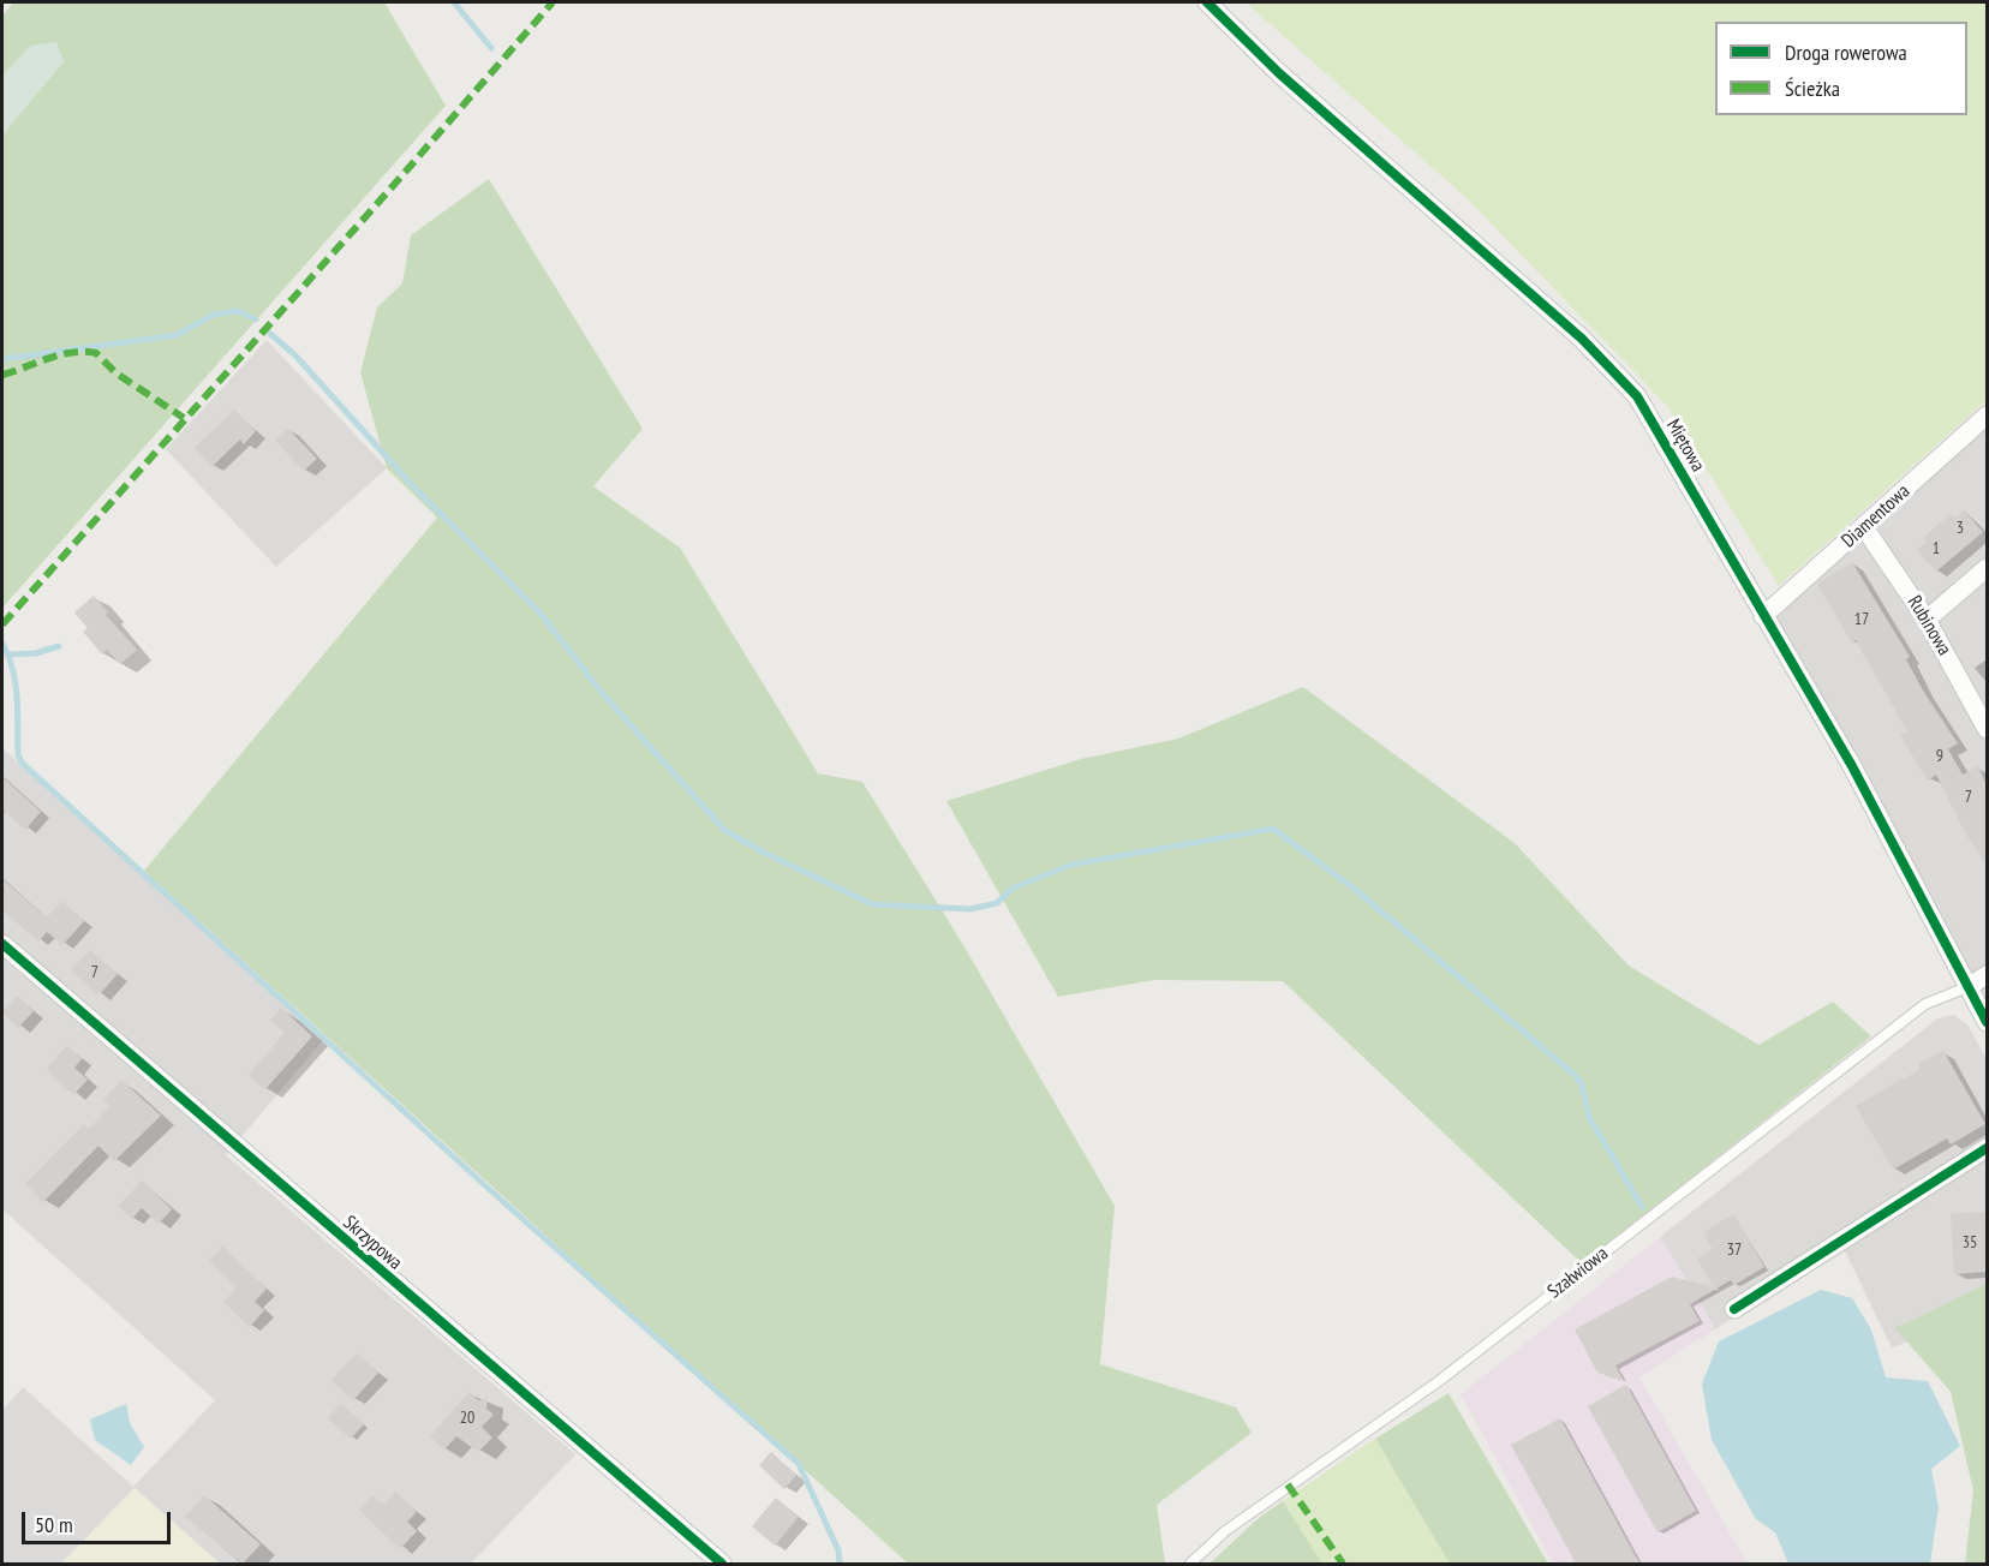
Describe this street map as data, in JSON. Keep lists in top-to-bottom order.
{
  "streets": {
    "street": [
      "Miętowa",
      "Diamentowa",
      "Rubinowa",
      "Skrzypowa"
    ],
    "lane": ["Szałwiowa"]
  },
  "crossings": [
    ["Miętowa", "Diamentowa"],
    ["Miętowa", "Szałwiowa"],
    ["Diamentowa", "Rubinowa"]
  ],
  "house_numbers": [
    "3",
    "1",
    "17",
    "9",
    "7",
    "7",
    "35",
    "37",
    "20"
  ],
  "legend": ["Droga rowerowa", "Ścieżka"],
  "scale_bar": "50 m"
}
